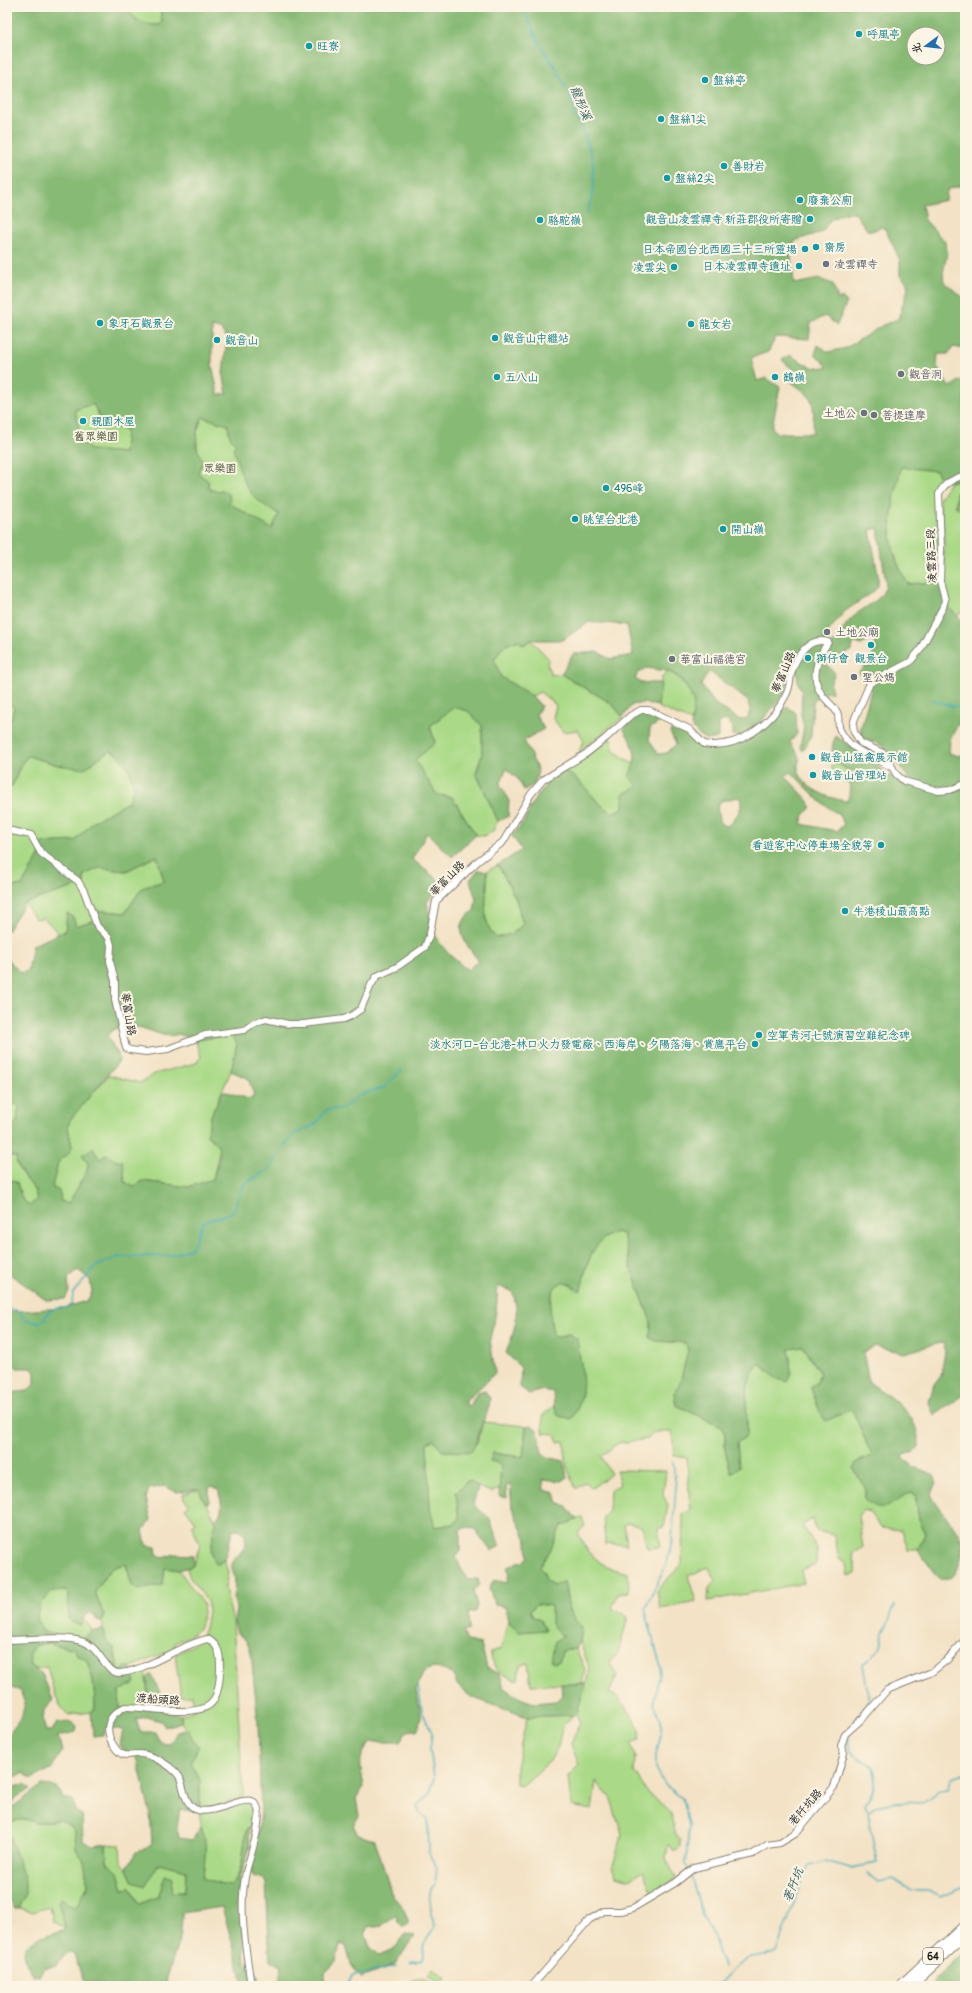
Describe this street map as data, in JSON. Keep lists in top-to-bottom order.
{
  "streets": {
    "highway": ["64"],
    "street": [
      "凌雲路三段",
      "華富山路",
      "渡船頭路",
      "荖阡坑路"
    ]
  },
  "crossings": [
    ["凌雲路三段", "華富山路"]
  ],
  "water": ["龍形溪", "荖阡坑"],
  "parks": ["舊眾樂園", "眾樂園"],
  "places": [
    "呼風亭",
    "旺寮",
    "盤絲亭",
    "盤絲1尖",
    "善財岩",
    "盤絲2尖",
    "廢棄公廁",
    "觀音山凌雲禪寺 新莊郡役所寄贈",
    "駱駝嶺",
    "齋房",
    "日本帝國台北西國三十三所靈場",
    "凌雲禪寺",
    "日本凌雲禪寺遺址",
    "凌雲尖",
    "象牙石觀景台",
    "龍女岩",
    "觀音山中繼站",
    "觀音山",
    "觀音洞",
    "五八山",
    "鶴嶺",
    "土地公",
    "菩提達摩",
    "親園木屋",
    "496峰",
    "眺望台北港",
    "開山嶺",
    "土地公廟",
    "觀景台",
    "獅仔會",
    "華富山福德宮",
    "聖公媽",
    "觀音山猛禽展示館",
    "觀音山管理站",
    "看遊客中心停車場全貌等",
    "牛港稜山最高點",
    "空軍青河七號演習空難紀念碑",
    "淡水河口-台北港-林口火力發電廠、西海岸、夕陽落海、賞鷹平台"
  ],
  "north": "left"
}
